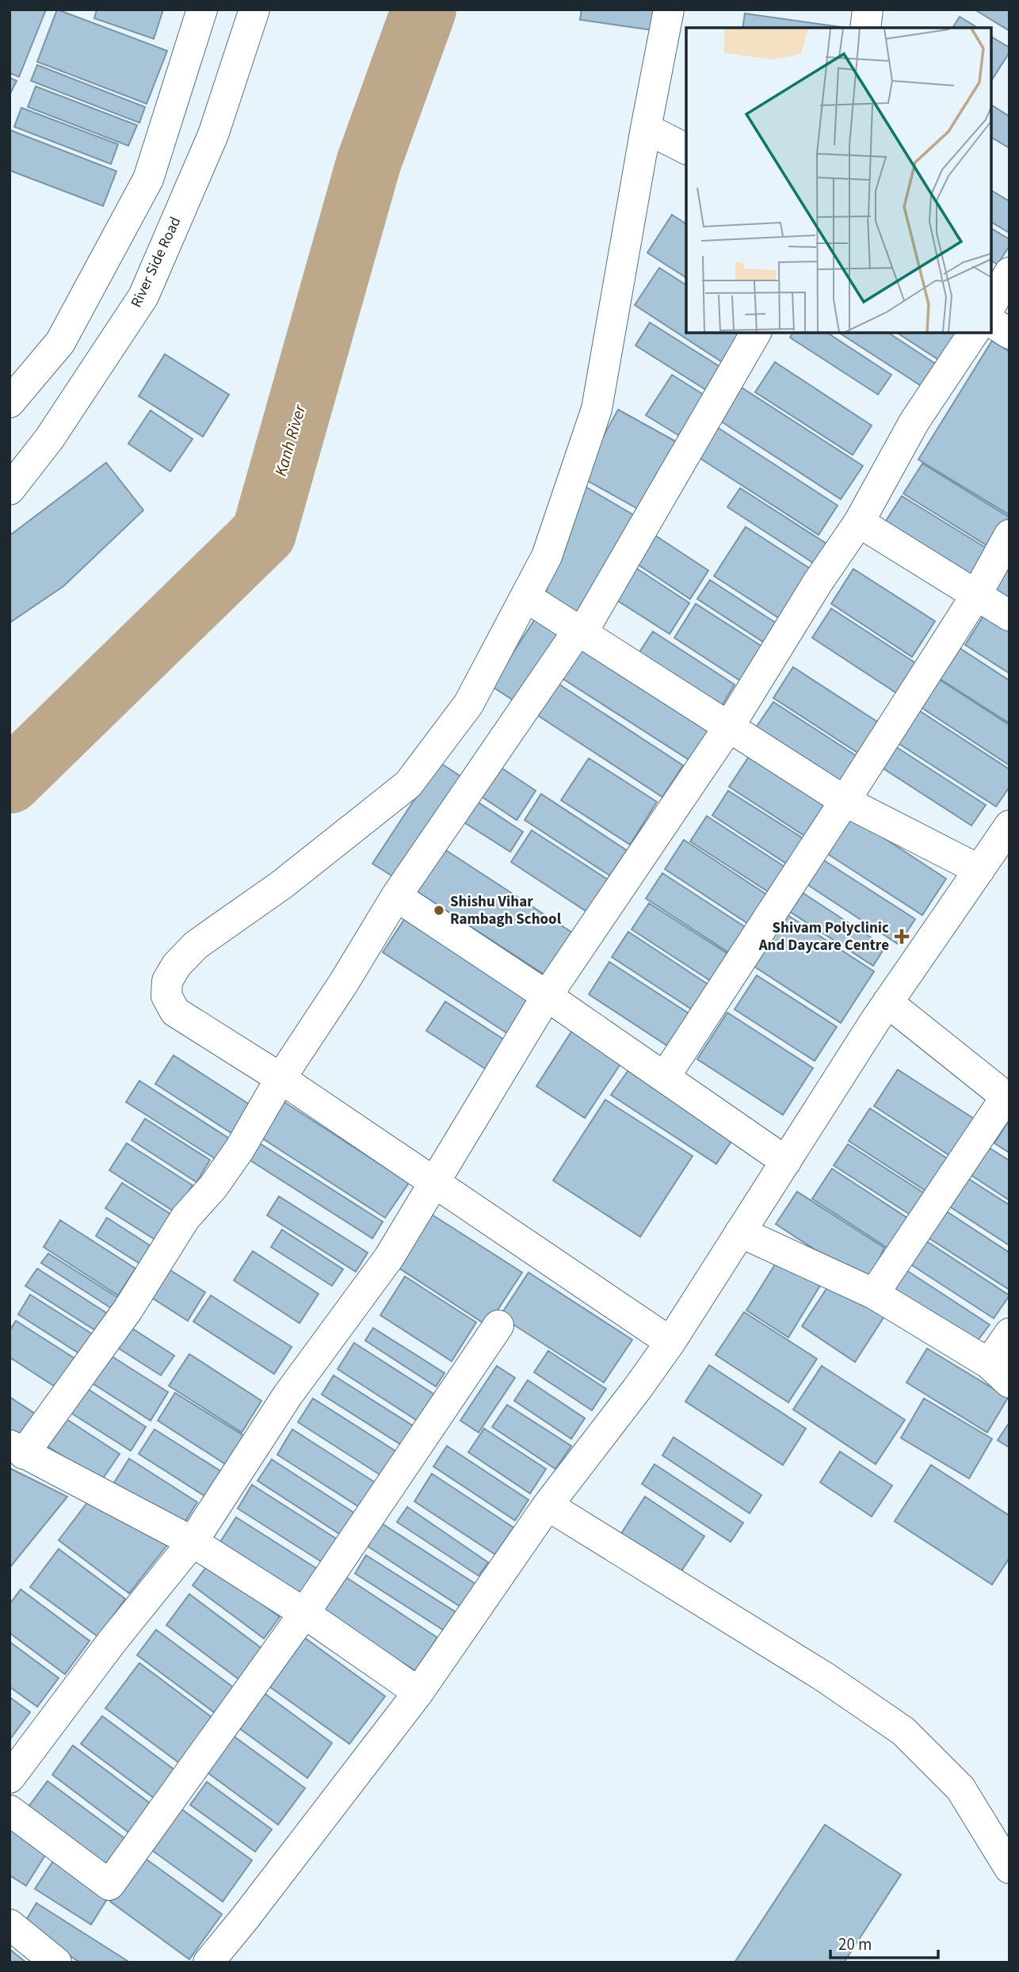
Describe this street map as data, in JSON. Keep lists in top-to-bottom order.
{
  "streets": {
    "street": ["River Side Road"]
  },
  "water": ["Kanh River"],
  "places": {
    "other": ["Shishu Vihar Rambagh School"],
    "health": ["Shivam Polyclinic And Daycare Centre"]
  },
  "scale_bar": "20 m"
}
